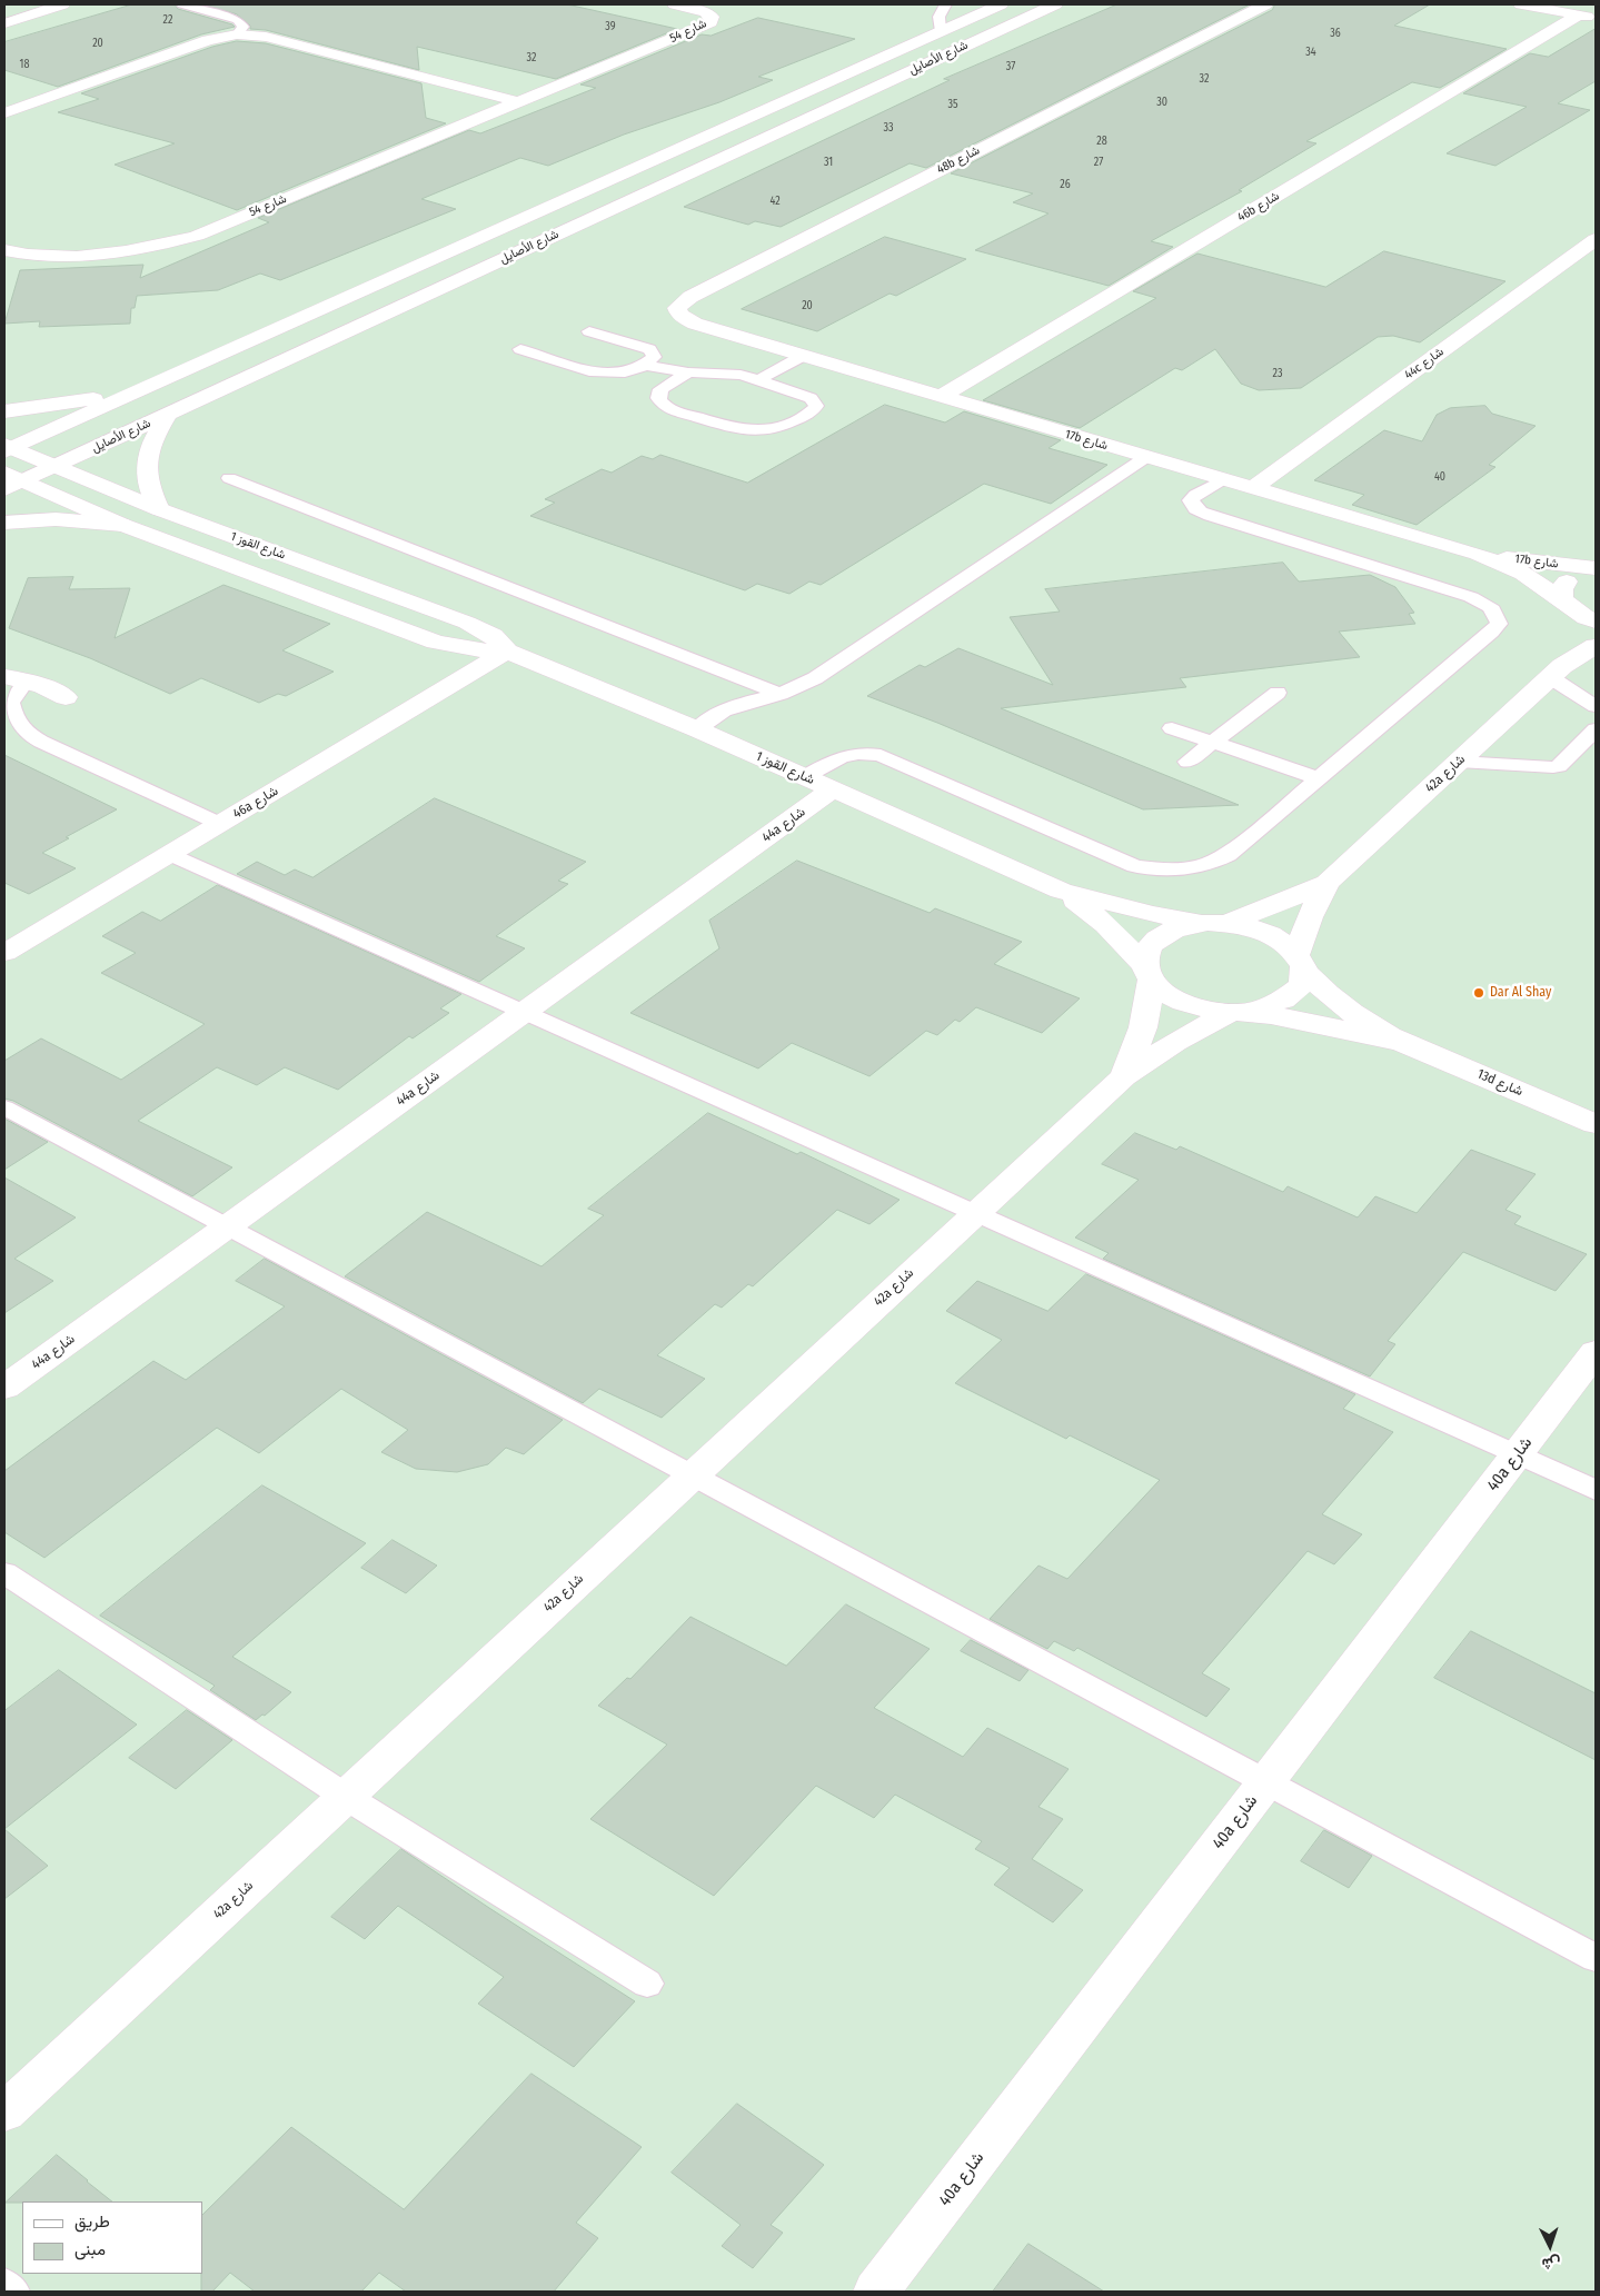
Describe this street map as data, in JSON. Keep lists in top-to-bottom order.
{
  "streets": {
    "street": [
      "شارع 54",
      "شارع الأصايل",
      "48b شارع",
      "46b شارع",
      "44c شارع",
      "17b شارع",
      "شارع القوز 1",
      "42a شارع",
      "46a شارع",
      "44a شارع",
      "13d شارع",
      "40a شارع"
    ]
  },
  "crossings": [
    ["شارع الأصايل", "شارع القوز 1"],
    ["48b شارع", "17b شارع"],
    ["46b شارع", "17b شارع"],
    ["44c شارع", "17b شارع"],
    ["شارع القوز 1", "42a شارع"],
    ["شارع القوز 1", "46a شارع"],
    ["شارع القوز 1", "44a شارع"],
    ["شارع القوز 1", "13d شارع"],
    ["42a شارع", "13d شارع"]
  ],
  "places": ["Dar Al Shay"],
  "house_numbers": [
    "22",
    "39",
    "36",
    "20",
    "34",
    "32",
    "18",
    "37",
    "32",
    "30",
    "35",
    "33",
    "28",
    "31",
    "27",
    "26",
    "42",
    "20",
    "23",
    "40"
  ],
  "legend": ["طريق", "مبنى"],
  "north": "bottom"
}
